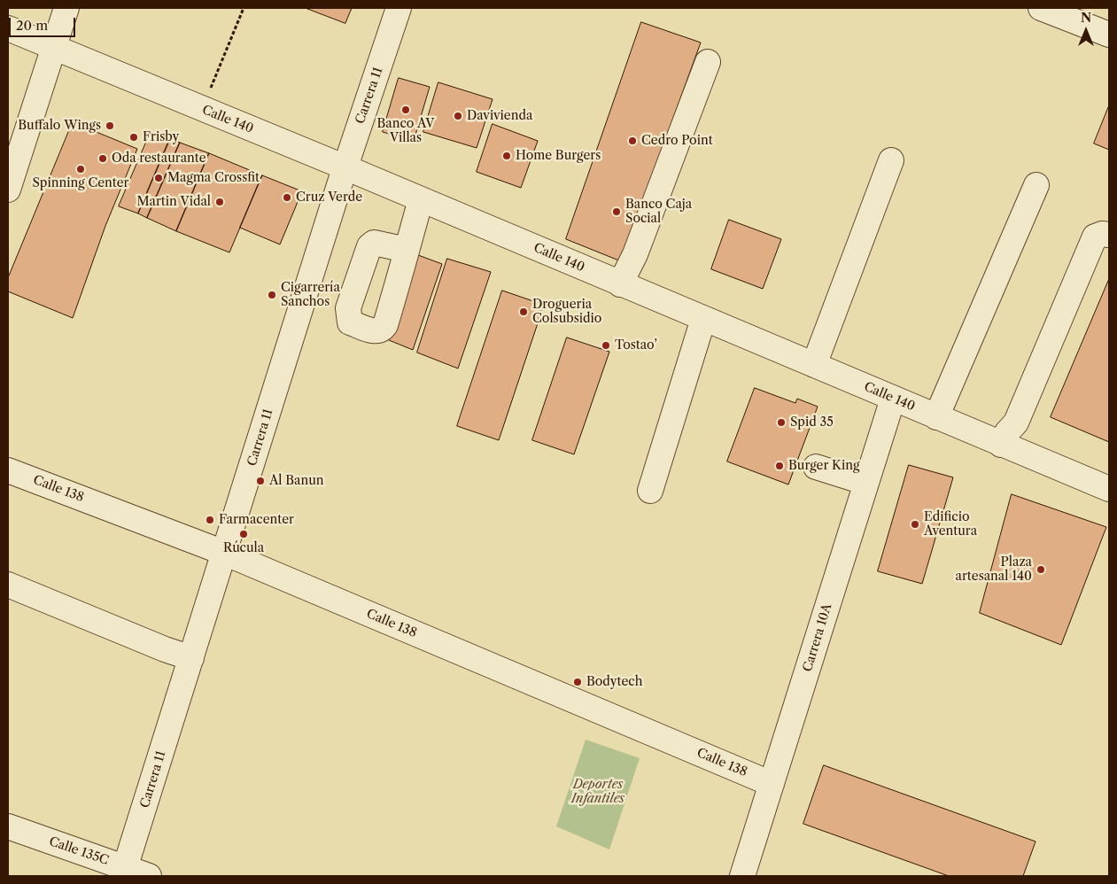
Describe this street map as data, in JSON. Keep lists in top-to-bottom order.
{
  "streets": {
    "street": [
      "Carrera 11",
      "Calle 140",
      "Calle 138",
      "Carrera 10A",
      "Calle 135C"
    ]
  },
  "crossings": [
    ["Carrera 11", "Calle 140"],
    ["Carrera 11", "Calle 138"],
    ["Carrera 11", "Calle 135C"],
    ["Calle 140", "Carrera 10A"],
    ["Calle 138", "Carrera 10A"]
  ],
  "parks": ["Deportes Infantiles"],
  "places": [
    "Banco AV Villas",
    "Davivienda",
    "Buffalo Wings",
    "Frisby",
    "Cedro Point",
    "Home Burgers",
    "Oda restaurante",
    "Spinning Center",
    "Magma Crossfit",
    "Cruz Verde",
    "Martin Vidal",
    "Banco Caja Social",
    "Cigarrería Sanchos",
    "Drogueria Colsubsidio",
    "Tostao’",
    "Spid 35",
    "Burger King",
    "Al Banun",
    "Farmacenter",
    "Edificio Aventura",
    "Rúcula",
    "Plaza artesanal 140",
    "Bodytech"
  ],
  "scale_bar": "20 m",
  "north": "top"
}
